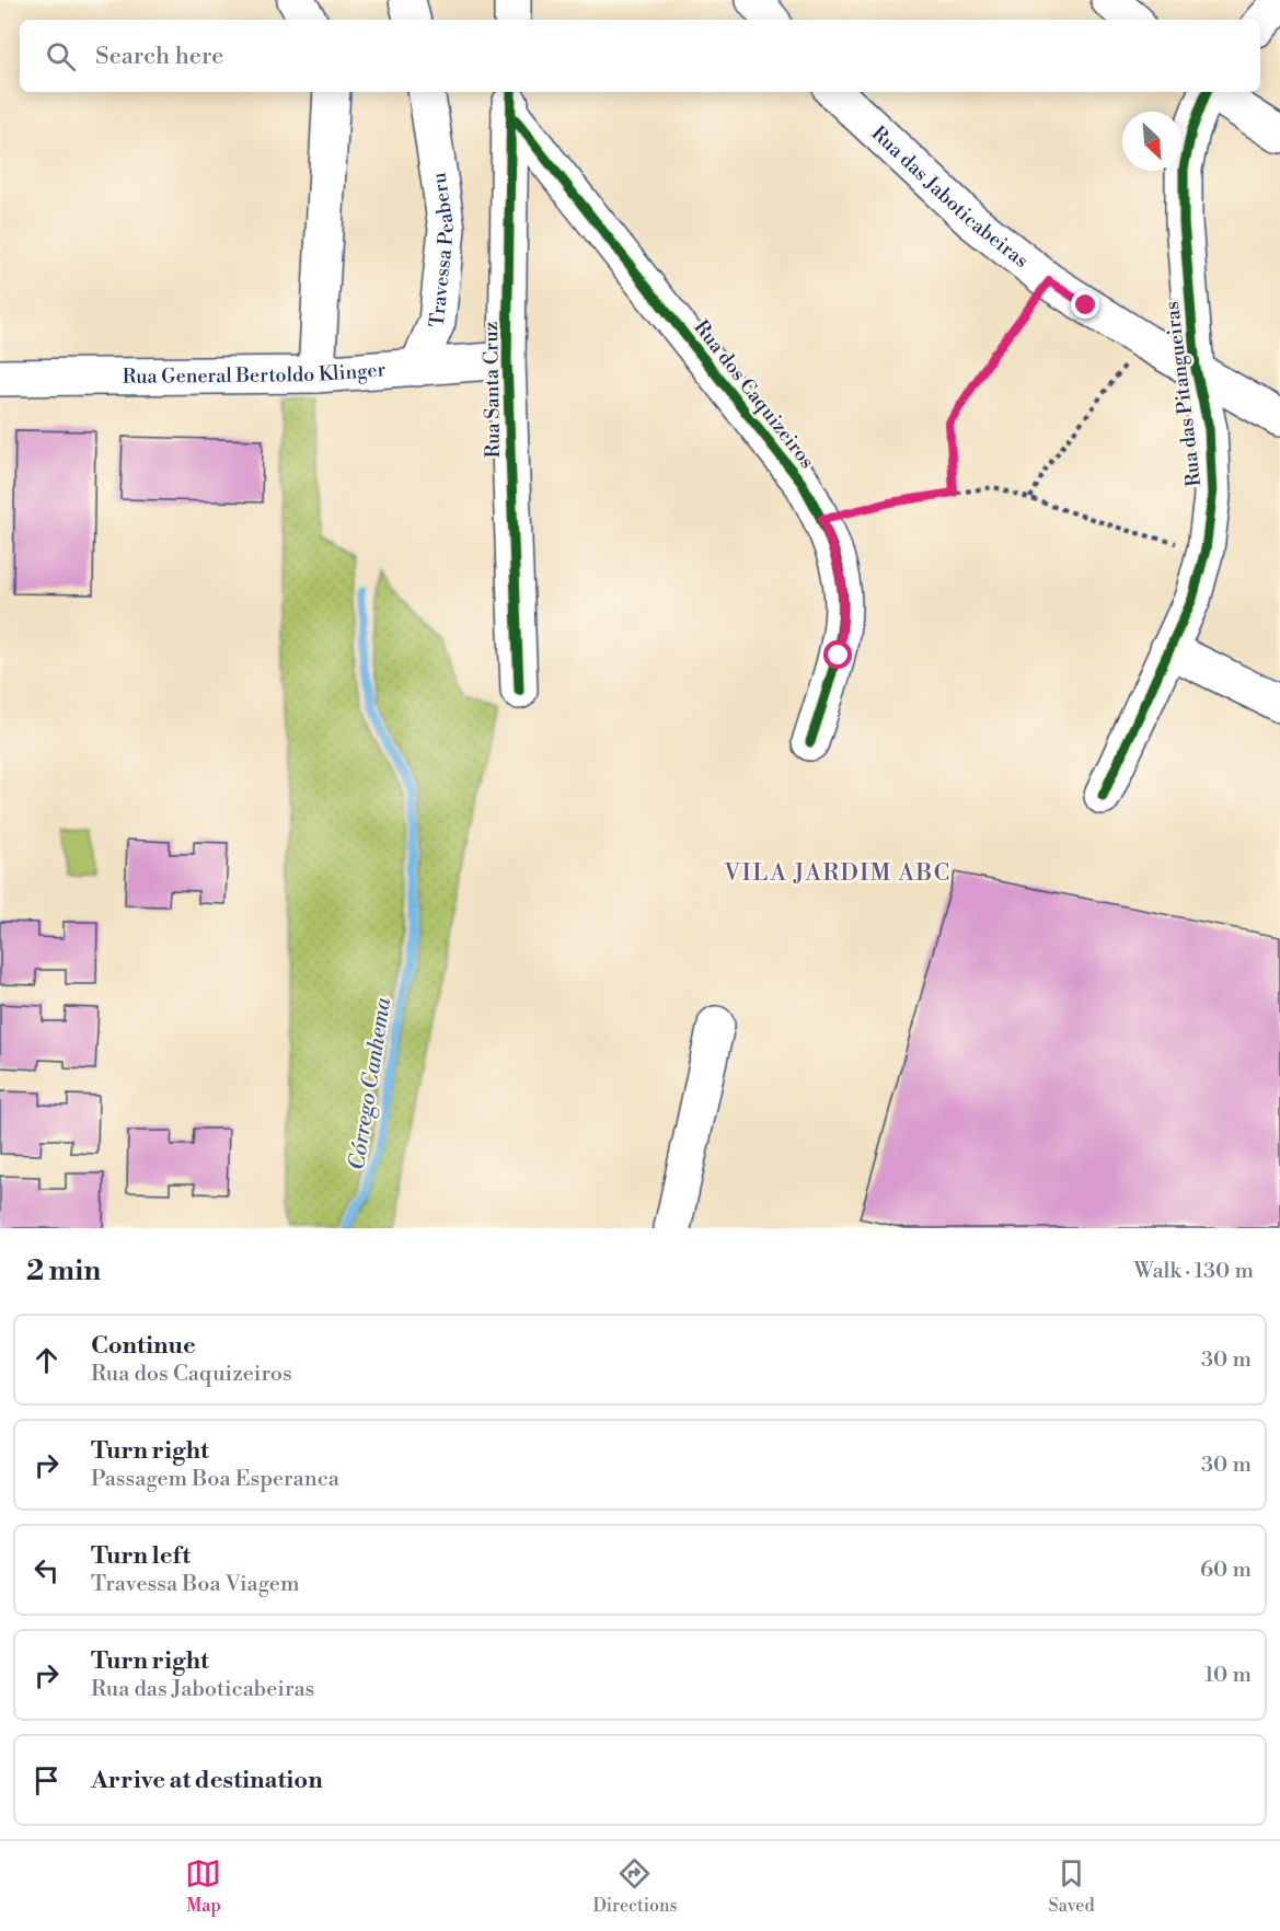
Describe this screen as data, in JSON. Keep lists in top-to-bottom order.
{
  "streets": {
    "street": [
      "Rua das Jaboticabeiras",
      "Travessa Peaberu",
      "Rua General Bertoldo Klinger",
      "Rua Santa Cruz",
      "Rua dos Caquizeiros",
      "Rua das Pitangueiras"
    ]
  },
  "crossings": [
    ["Rua das Jaboticabeiras", "Rua das Pitangueiras"],
    ["Travessa Peaberu", "Rua General Bertoldo Klinger"],
    ["Rua General Bertoldo Klinger", "Rua Santa Cruz"],
    ["Rua Santa Cruz", "Rua dos Caquizeiros"]
  ],
  "districts": ["VILA JARDIM ABC"],
  "water": ["Córrego Canhema"],
  "north": "bottom right",
  "page": {
    "search": "Search here",
    "heading": ["2 min", "Walk · 130 m"],
    "list": [
      ["Continue", "Rua dos Caquizeiros", "30 m"],
      ["Turn right", "Passagem Boa Esperanca", "30 m"],
      ["Turn left", "Travessa Boa Viagem", "60 m"],
      ["Turn right", "Rua das Jaboticabeiras", "10 m"],
      "Arrive at destination"
    ],
    "nav": ["Map", "Directions", "Saved"]
  }
}
